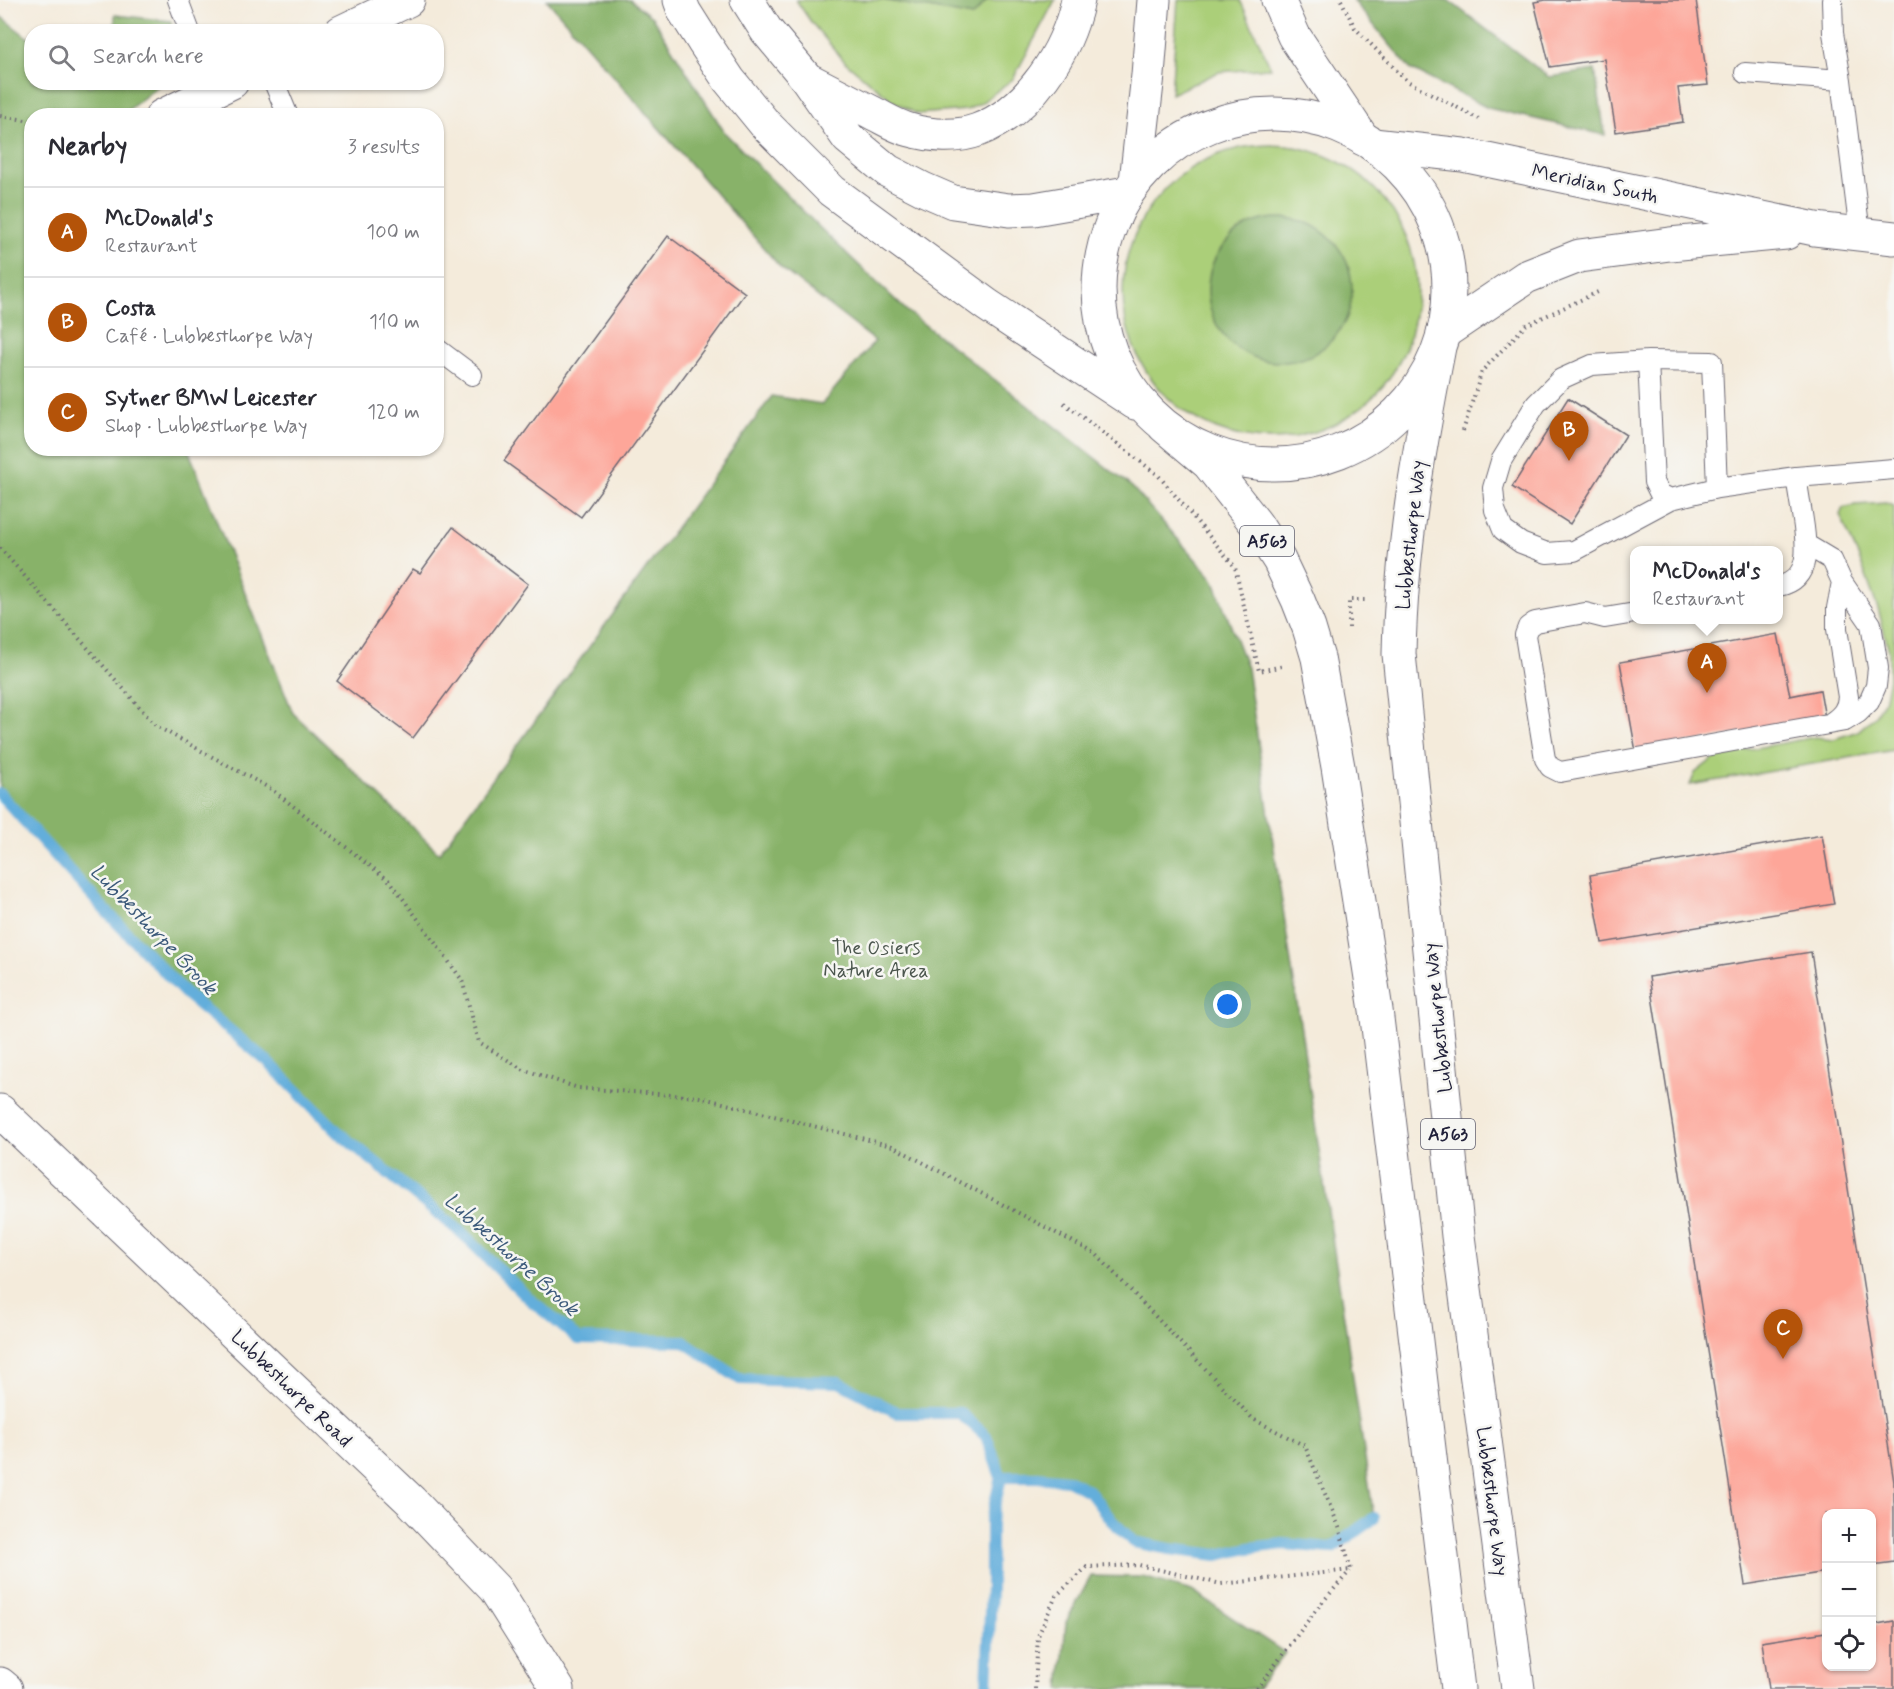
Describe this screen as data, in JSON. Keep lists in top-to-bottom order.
{
  "streets": {
    "main road": [
      "Meridian South",
      "Lubbesthorpe Way",
      "A563",
      "Lubbesthorpe Road"
    ]
  },
  "crossings": [
    ["Meridian South", "Lubbesthorpe Way"]
  ],
  "water": ["Lubbesthorpe Brook"],
  "parks": ["The Osiers Nature Area"],
  "page": {
    "search": "Search here",
    "heading": ["Nearby", "3 results"],
    "list": [
      {
        "mark": "A",
        "name": "McDonald's",
        "note": "Restaurant",
        "value": "100 m"
      },
      {
        "mark": "B",
        "name": "Costa",
        "note": "Café · Lubbesthorpe Way",
        "value": "110 m"
      },
      {
        "mark": "C",
        "name": "Sytner BMW Leicester",
        "note": "Shop · Lubbesthorpe Way",
        "value": "120 m"
      }
    ],
    "pins": ["B", "A", "C"],
    "popup": ["McDonald's", "Restaurant"],
    "map_buttons": ["+", "−"]
  }
}
